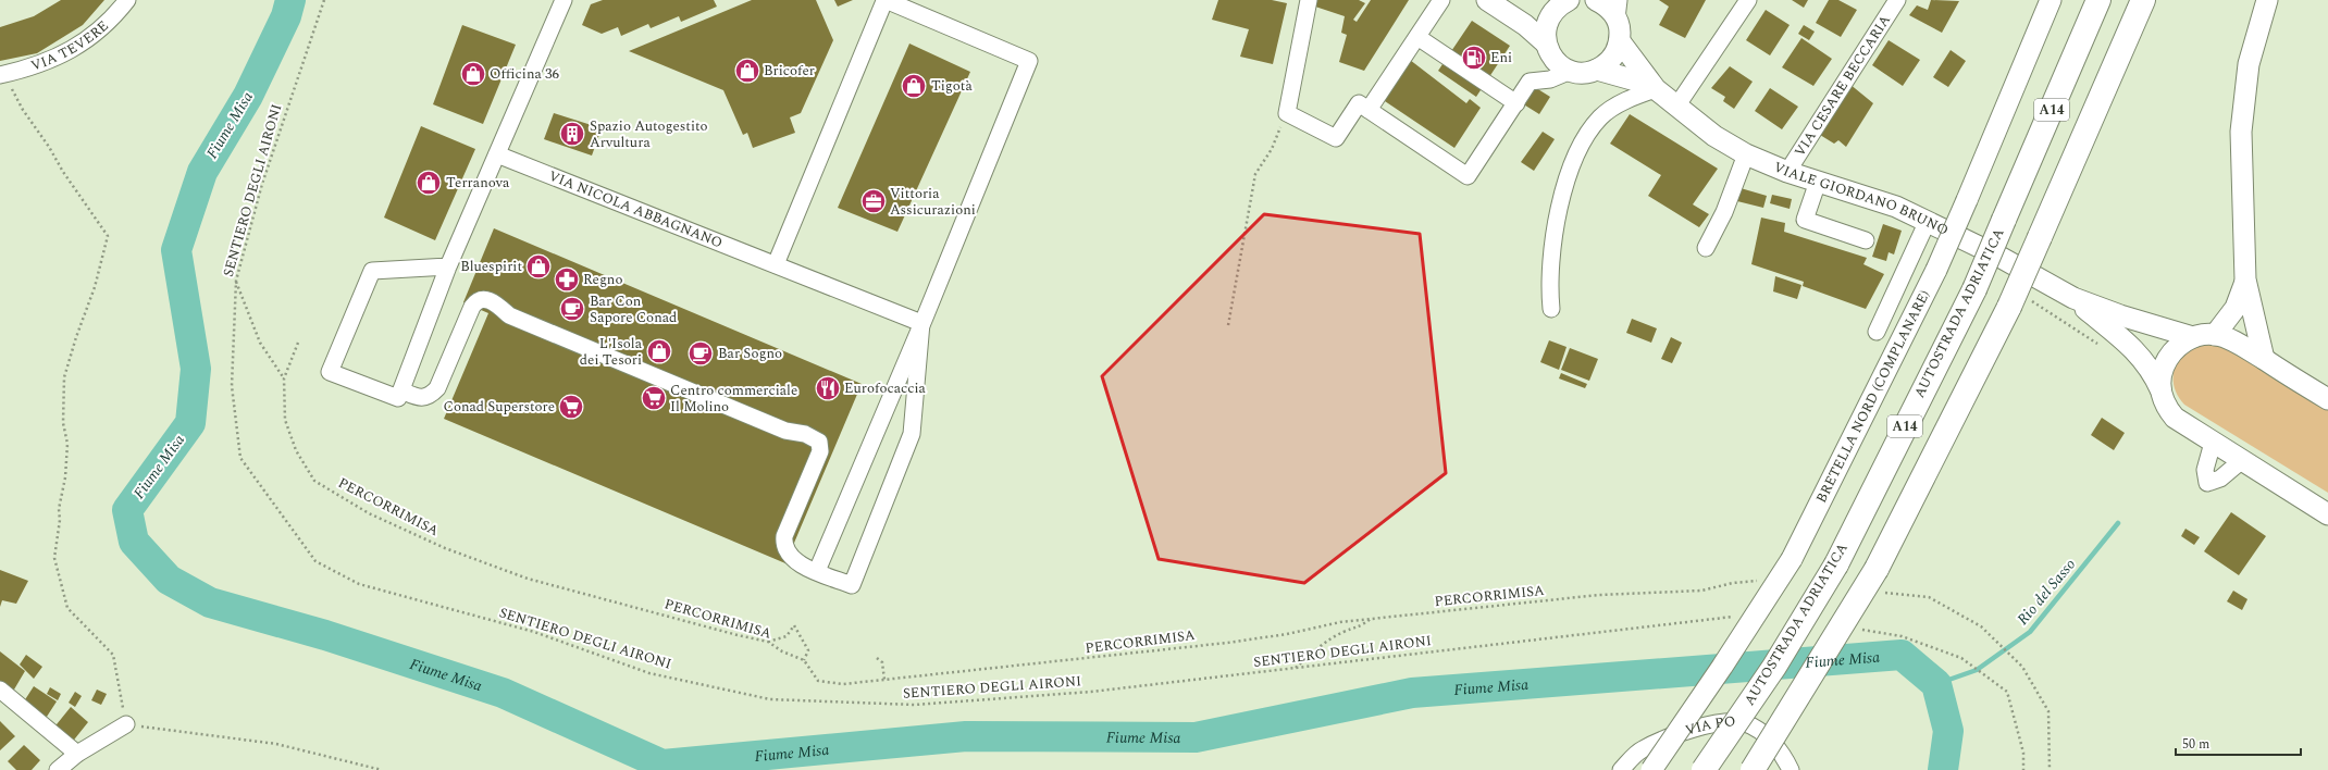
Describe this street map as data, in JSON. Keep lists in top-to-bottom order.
{
  "streets": {
    "highway": ["A14", "AUTOSTRADA ADRIATICA"],
    "main road": ["VIALE GIORDANO BRUNO", "BRETELLA NORD (COMPLANARE)"],
    "street": [
      "VIA TEVERE",
      "VIA CESARE BECCARIA",
      "VIA NICOLA ABBAGNANO",
      "VIA PO"
    ],
    "path": ["SENTIERO DEGLI AIRONI", "PERCORRIMISA"]
  },
  "crossings": [
    ["VIA CESARE BECCARIA", "VIALE GIORDANO BRUNO"]
  ],
  "water": ["Fiume Misa", "Rio del Sasso"],
  "places": {
    "fuel station": ["Eni"],
    "shop": [
      "Bricofer",
      "Officina 36",
      "Tigotà",
      "Terranova",
      "Bluespirit",
      "L'Isola dei Tesori"
    ],
    "building": ["Spazio Autogestito Arvultura"],
    "office": ["Vittoria Assicurazioni"],
    "pharmacy": ["Regno"],
    "cafe": ["Bar Con Sapore Conad", "Bar Sogno"],
    "restaurant": ["Eurofocaccia"],
    "supermarket": ["Centro commerciale Il Molino", "Conad Superstore"]
  },
  "scale_bar": "50 m"
}
